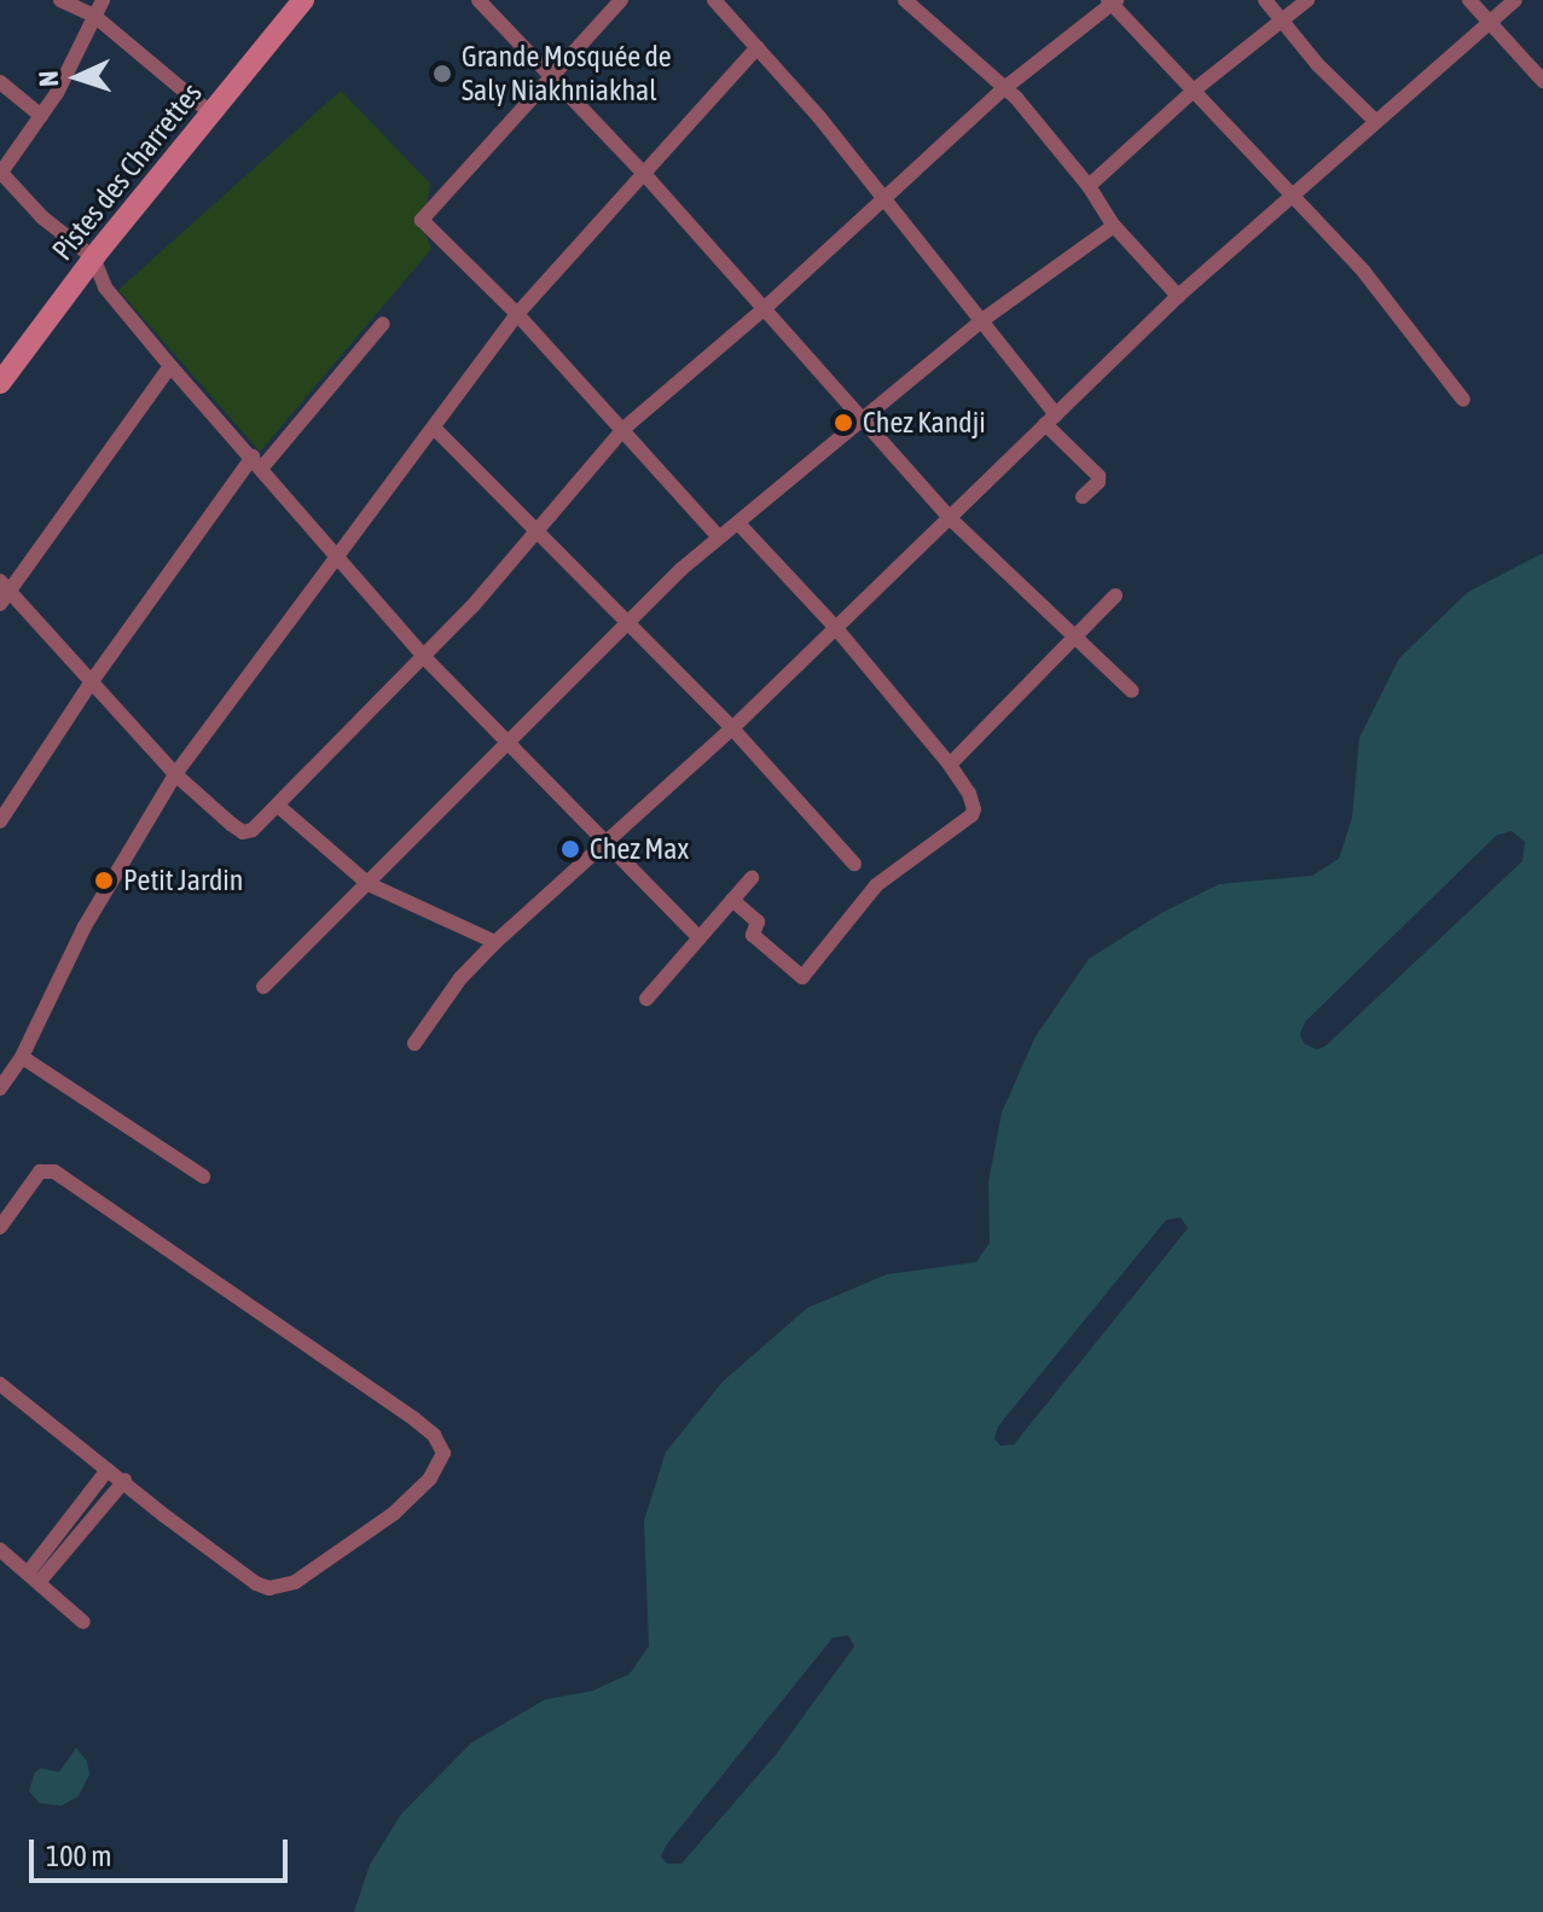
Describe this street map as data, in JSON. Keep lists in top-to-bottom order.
{
  "streets": {
    "main road": ["Pistes des Charrettes"]
  },
  "places": [
    "Grande Mosquée de Saly Niakhniakhal",
    "Chez Kandji",
    "Chez Max",
    "Petit Jardin"
  ],
  "scale_bar": "100 m",
  "north": "left"
}
